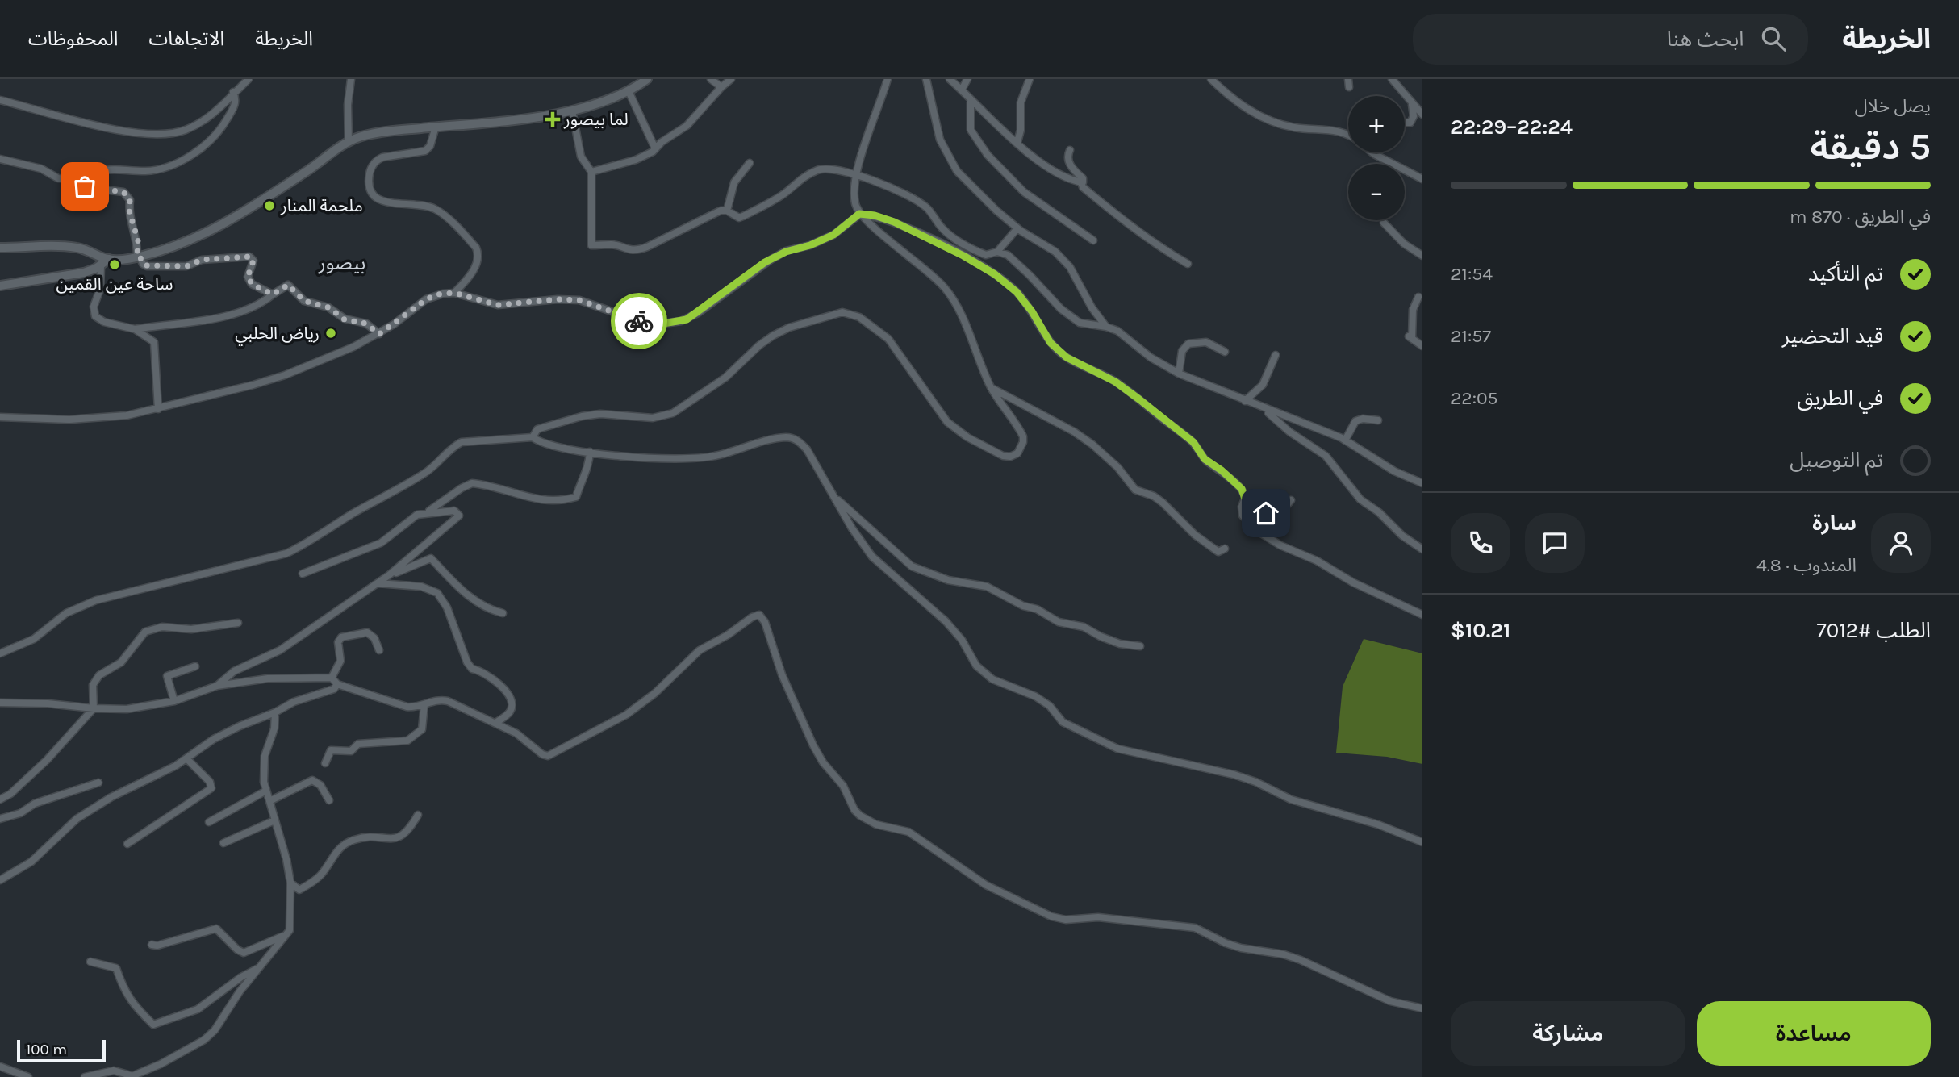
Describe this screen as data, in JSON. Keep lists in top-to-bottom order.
{
  "districts": ["بيصور"],
  "places": {
    "health": ["لما بيصور"],
    "other": ["ملحمة المنار", "ساحة عين القمين", "رياض الحلبي"]
  },
  "scale_bar": "100 m",
  "page": {
    "header": "الخريطة",
    "search": "ابحث هنا",
    "nav": ["الخريطة", "الاتجاهات", "المحفوظات"],
    "heading": ["5 دقيقة", "يصل خلال", "22:24–22:29"],
    "panel": [
      "سارة",
      "المندوب · 4.8",
      "الطلب #7012",
      "$10.21"
    ],
    "map_buttons": ["+", "−"],
    "bar": "في الطريق · 870 m",
    "list": [
      ["تم التأكيد", "21:54"],
      ["قيد التحضير", "21:57"],
      ["في الطريق", "22:05"],
      "تم التوصيل"
    ],
    "buttons": ["مساعدة", "مشاركة"],
    "scale": "100 m"
  }
}
